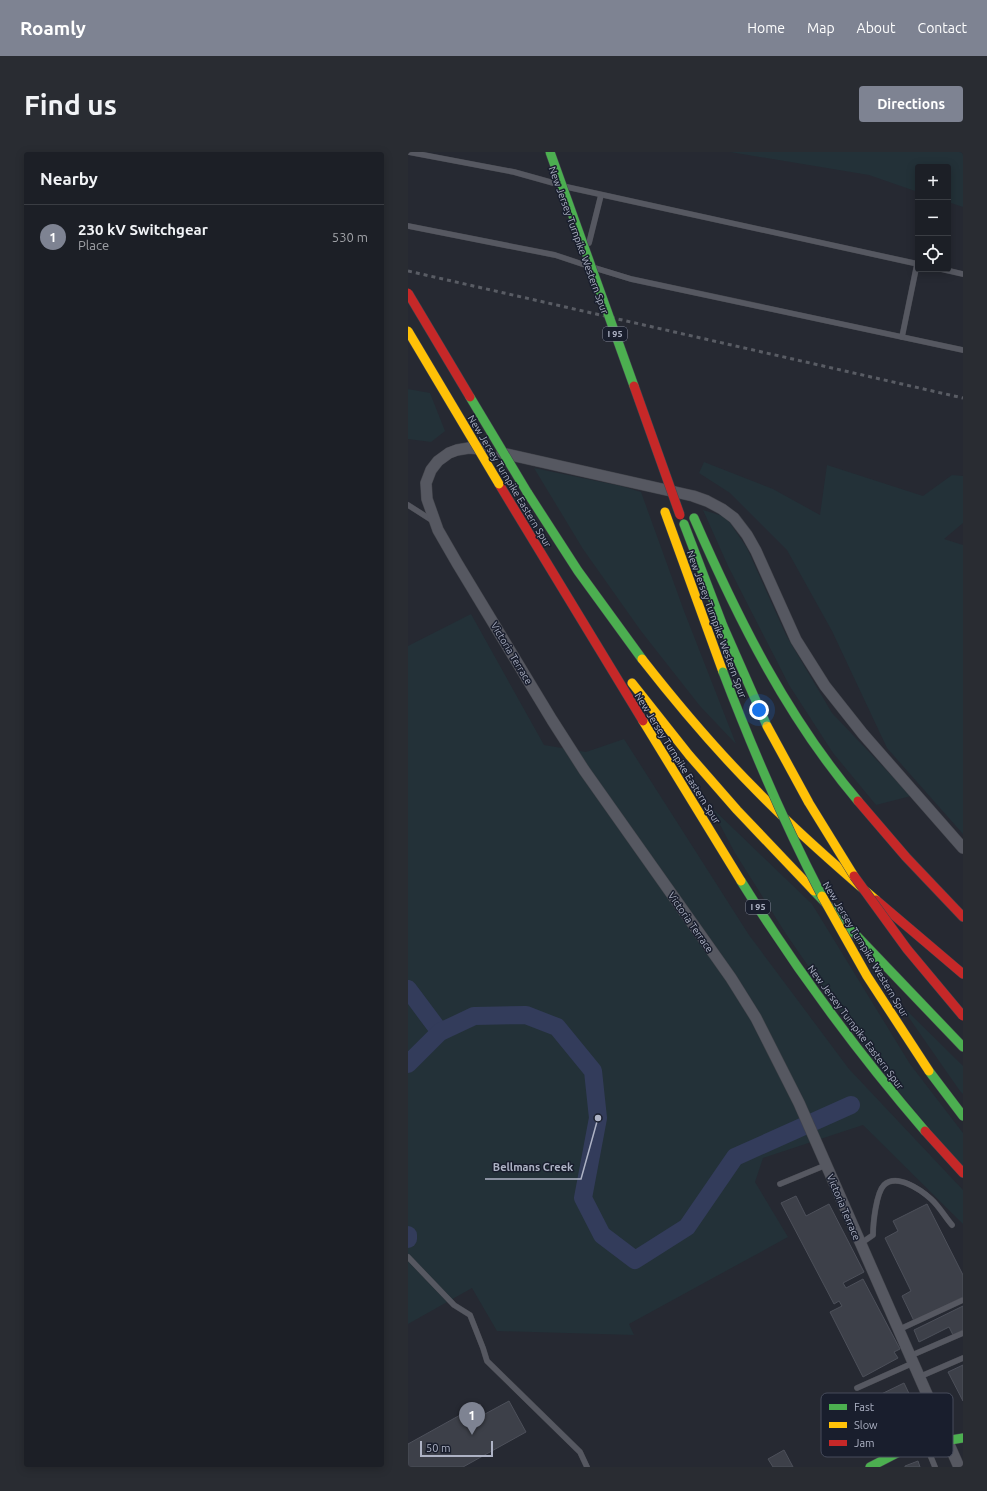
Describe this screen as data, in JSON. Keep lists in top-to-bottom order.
{
  "streets": {
    "main road": ["New Jersey Turnpike Western Spur", "I 95", "New Jersey Turnpike Eastern Spur"],
    "street": ["Victoria Terrace"]
  },
  "places": ["Bellmans Creek"],
  "legend": ["Fast", "Slow", "Jam"],
  "scale_bar": "50 m",
  "page": {
    "header": "Roamly",
    "nav": [
      "Home",
      "Map",
      "About",
      "Contact"
    ],
    "buttons": "Directions",
    "title": "Find us",
    "heading": "Nearby",
    "map_buttons": ["+", "−"],
    "list": [
      {
        "mark": "1",
        "name": "230 kV Switchgear",
        "note": "Place",
        "value": "530 m"
      }
    ],
    "pins": "1",
    "scale": "50 m"
  }
}
